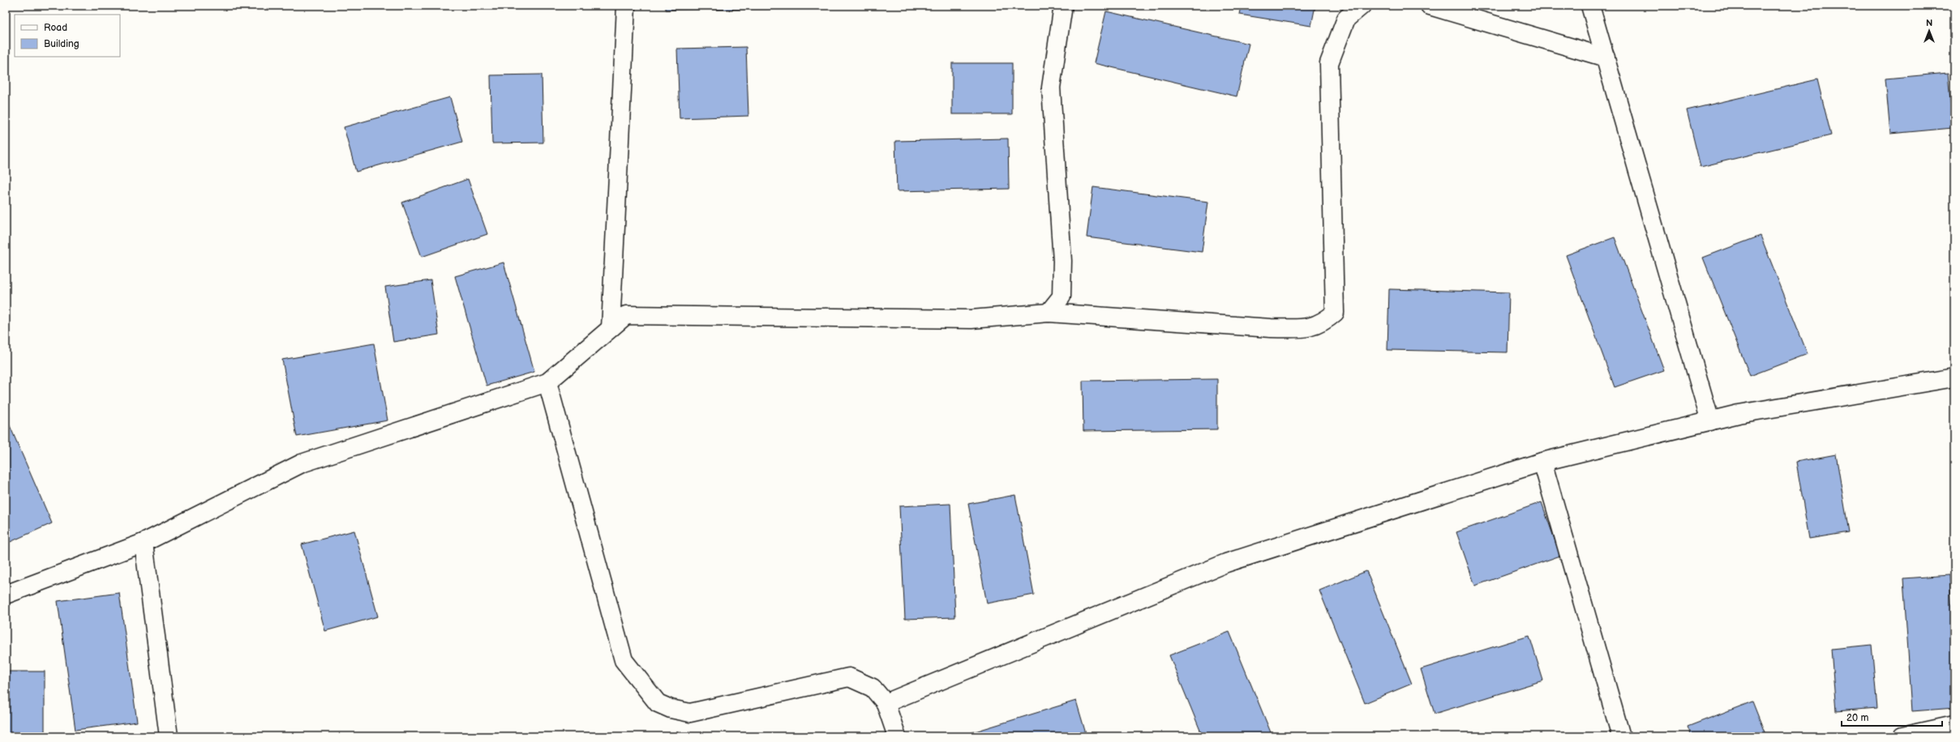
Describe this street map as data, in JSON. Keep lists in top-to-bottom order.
{
  "legend": ["Road", "Building"],
  "scale_bar": "20 m",
  "north": "top"
}
